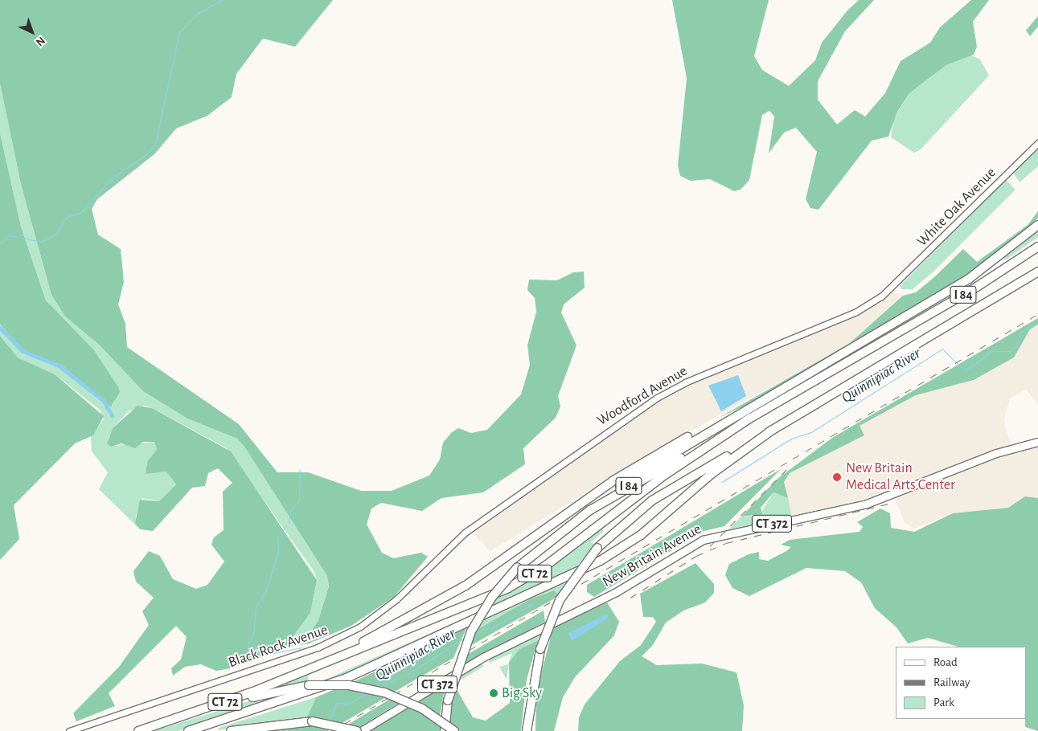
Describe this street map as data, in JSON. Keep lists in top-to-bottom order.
{
  "streets": {
    "highway": ["I 84", "CT 72"],
    "main road": ["CT 372", "New Britain Avenue"],
    "street": ["White Oak Avenue", "Woodford Avenue", "Black Rock Avenue"]
  },
  "crossings": [
    ["White Oak Avenue", "Woodford Avenue"],
    ["I 84", "CT 72"],
    ["Woodford Avenue", "Black Rock Avenue"]
  ],
  "water": ["Quinnipiac River"],
  "places": ["New Britain Medical Arts Center", "Big Sky"],
  "legend": ["Road", "Railway", "Park"],
  "north": "bottom right"
}
